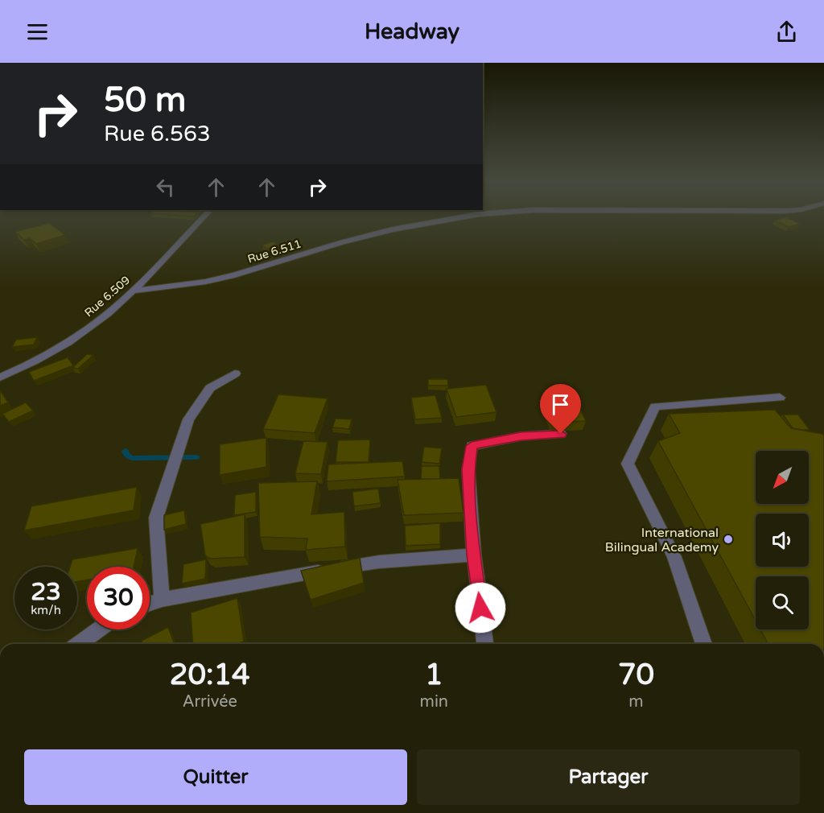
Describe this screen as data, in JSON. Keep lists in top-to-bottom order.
{
  "streets": {
    "street": ["Rue 6.511", "Rue 6.509"]
  },
  "crossings": [
    ["Rue 6.511", "Rue 6.509"]
  ],
  "places": ["International Bilingual Academy"],
  "north": "bottom left",
  "page": {
    "header": "Headway",
    "turn": ["50 m", "Rue 6.563"],
    "speed": "23 km/h",
    "limit": "30",
    "eta": [
      "20:14",
      "Arrivée",
      "1",
      "min",
      "70",
      "m"
    ],
    "buttons": ["Quitter", "Partager"]
  }
}
